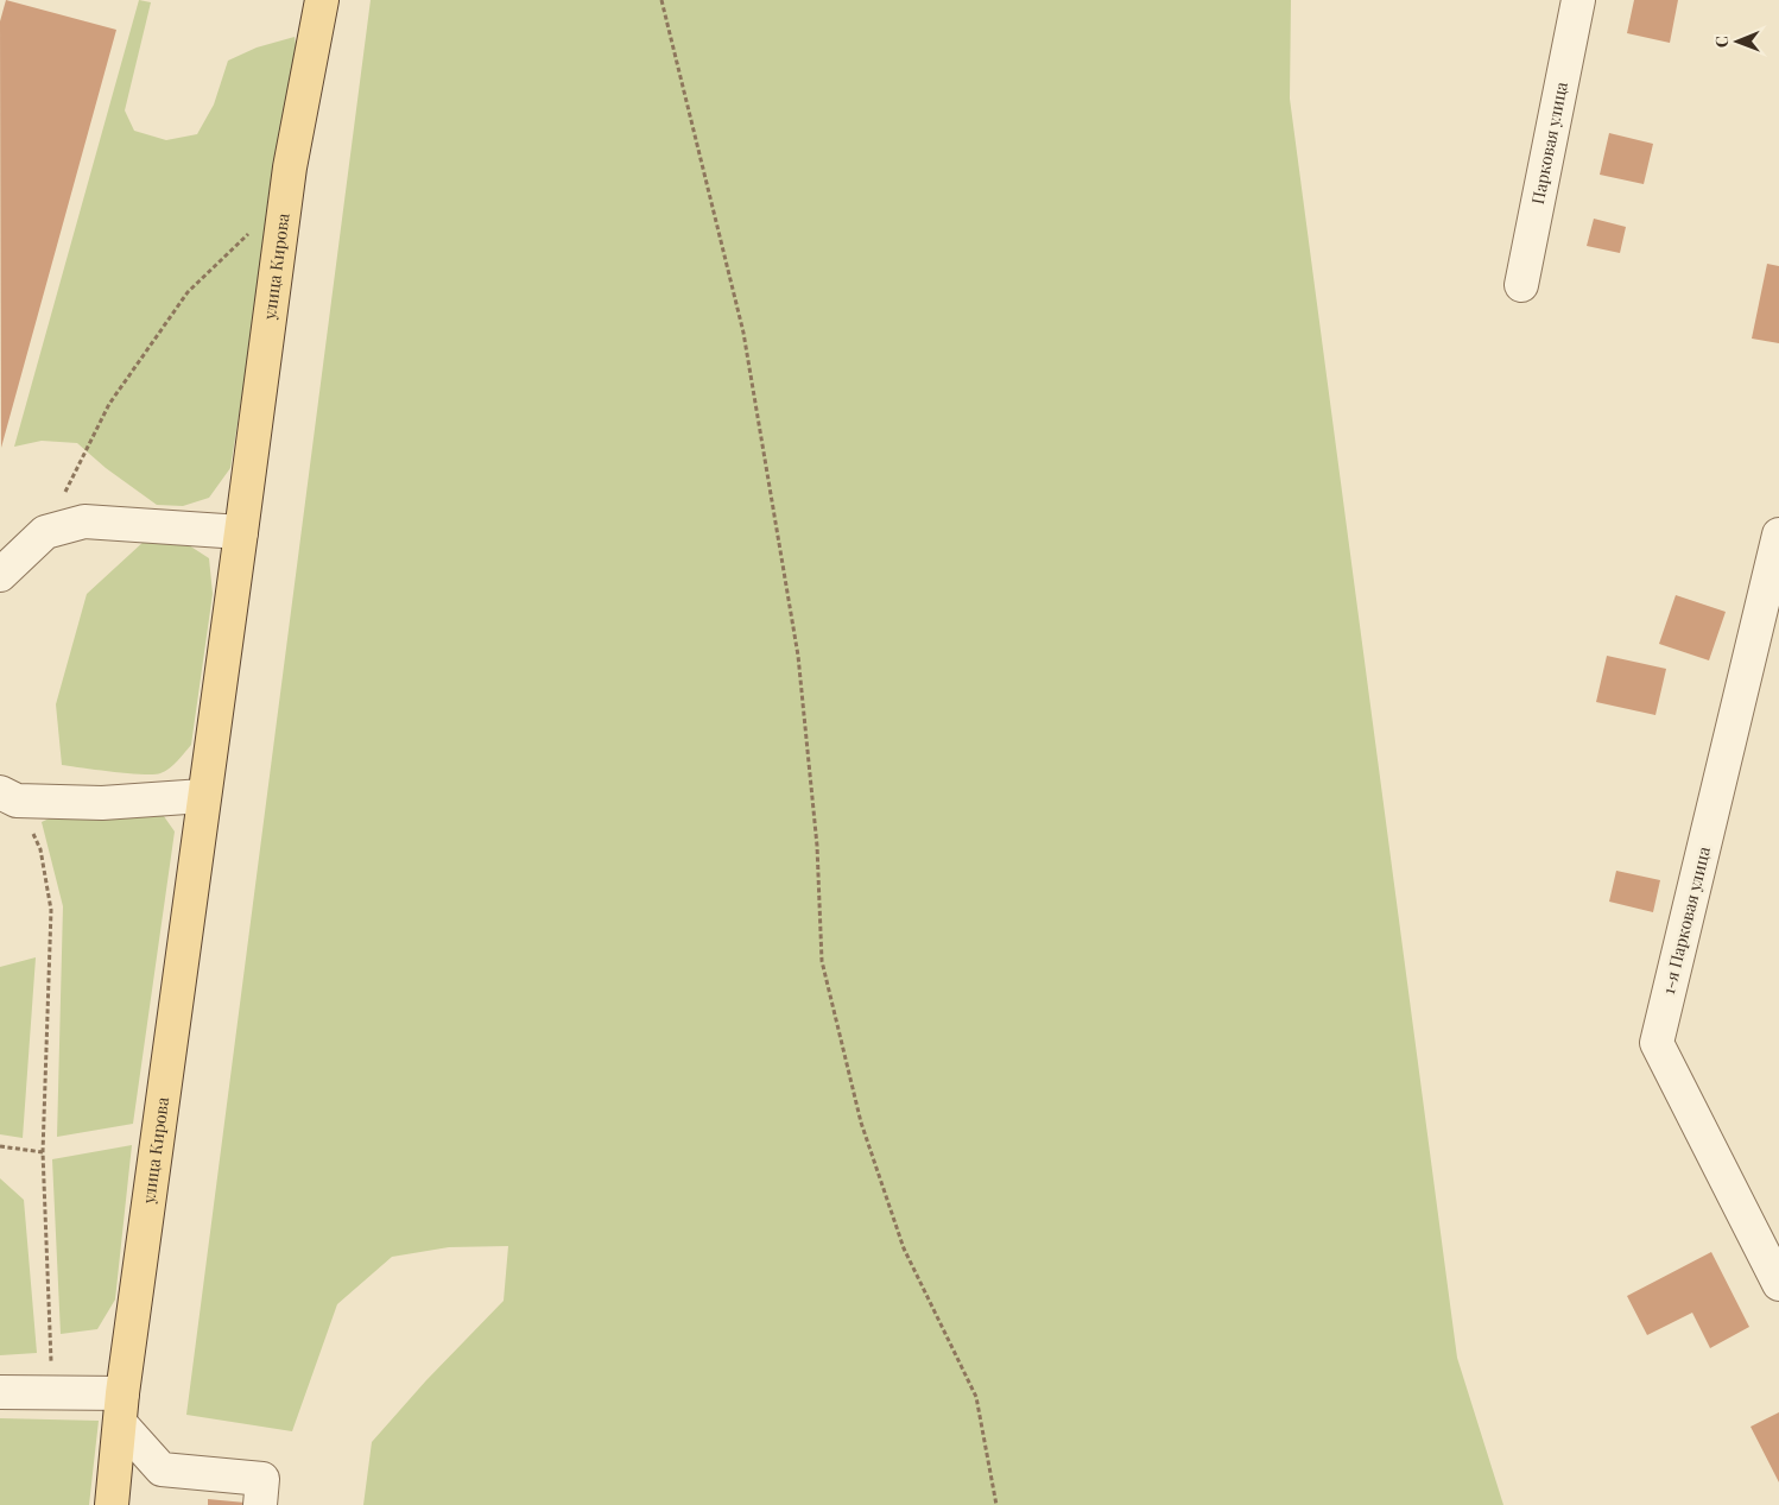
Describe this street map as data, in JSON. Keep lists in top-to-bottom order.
{
  "streets": {
    "main road": ["улица Кирова"],
    "street": ["Парковая улица", "1-я Парковая улица"]
  },
  "north": "left"
}
